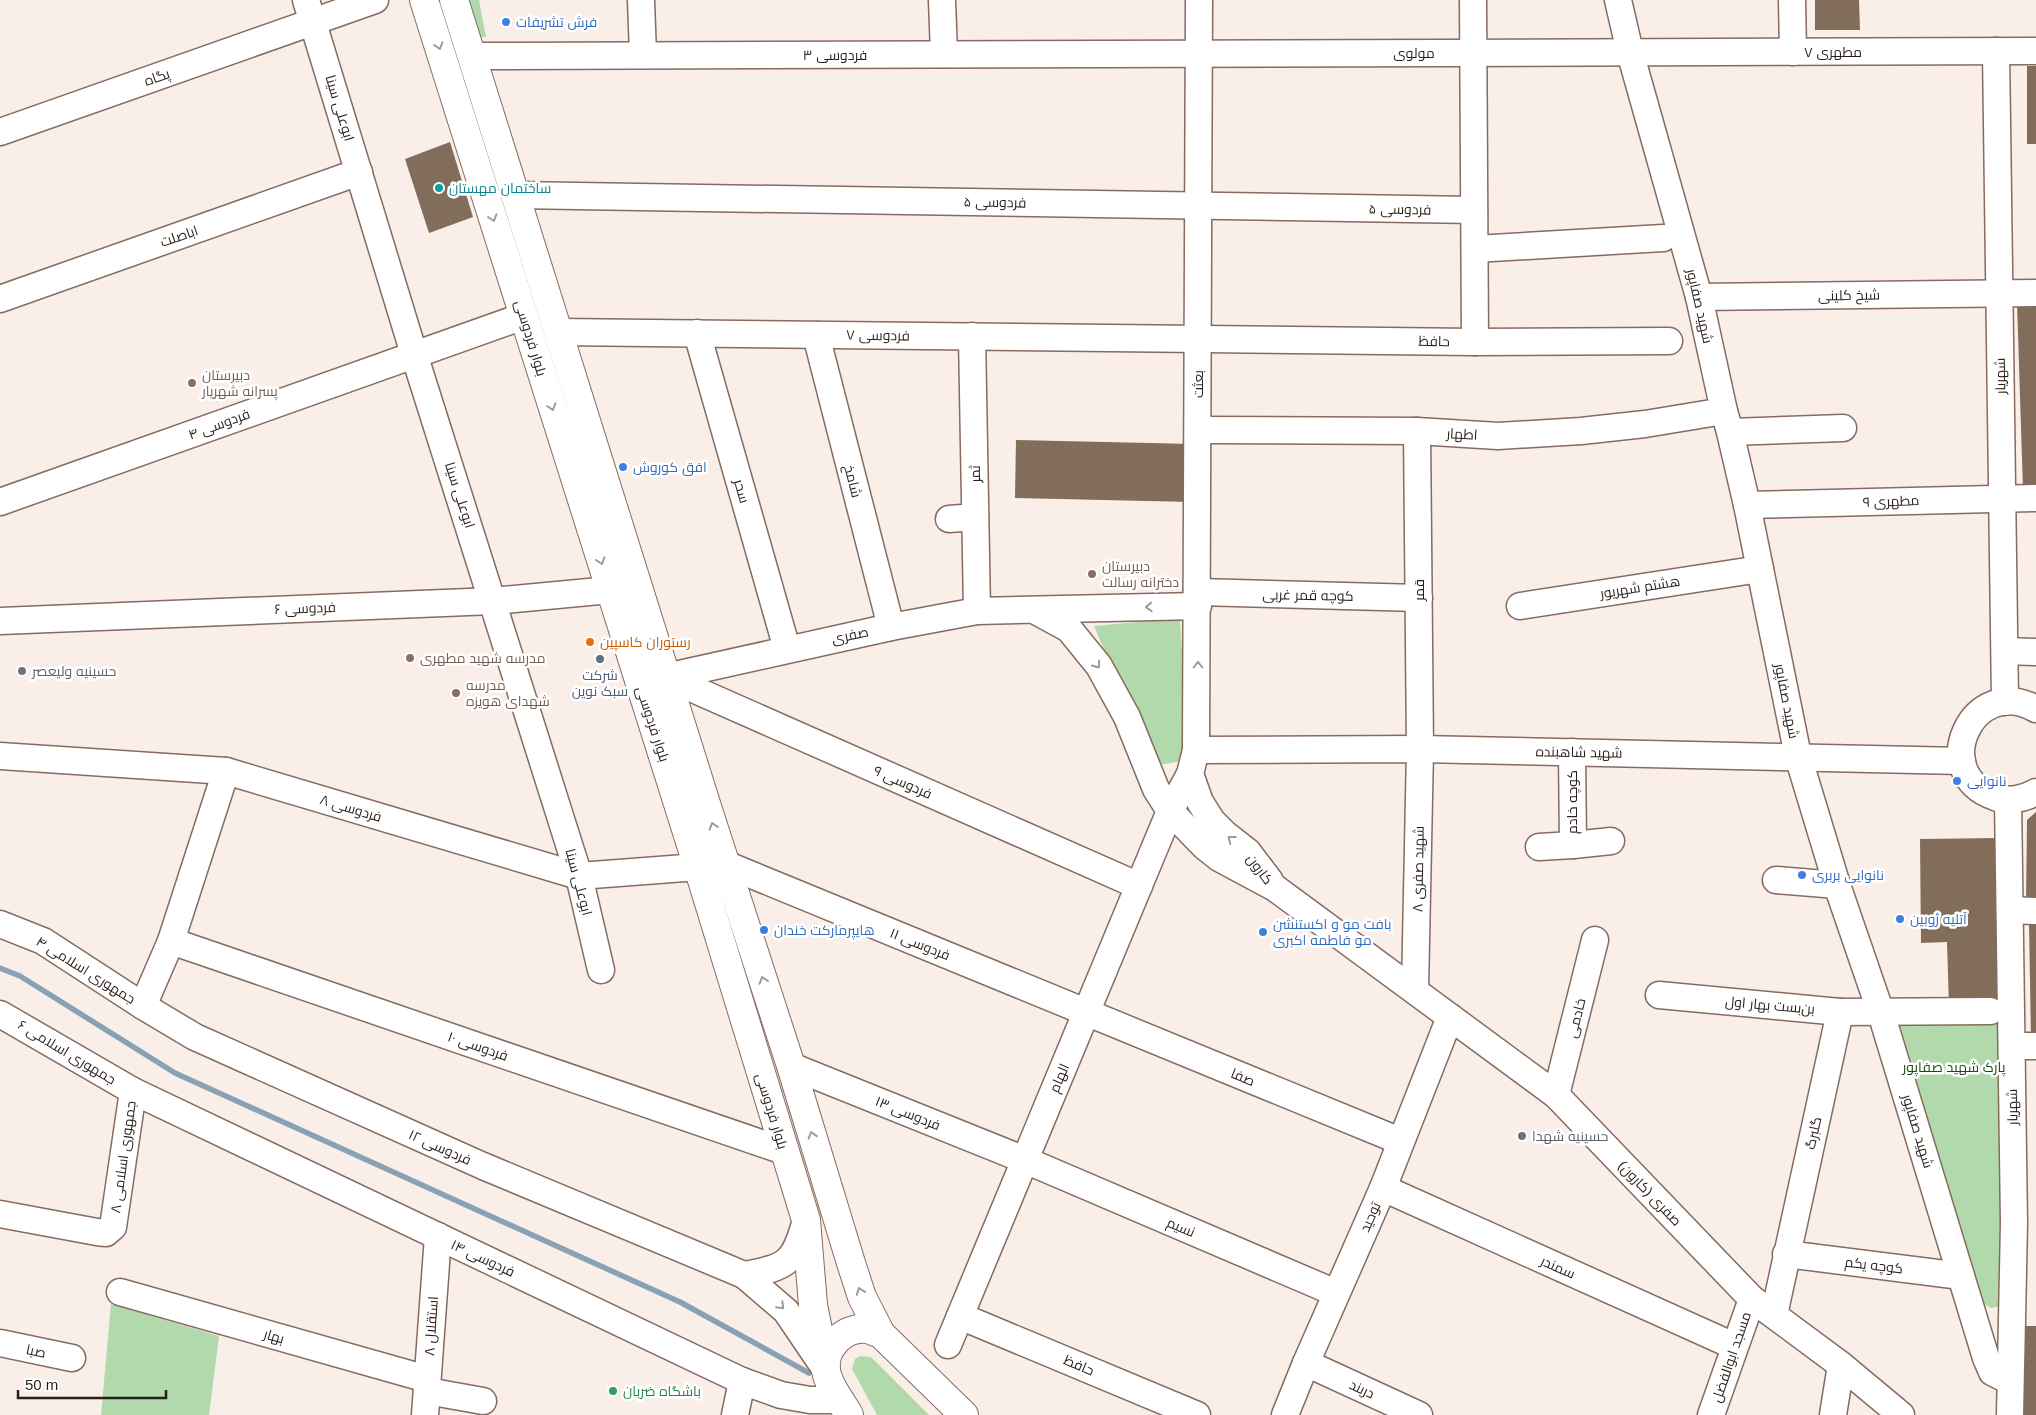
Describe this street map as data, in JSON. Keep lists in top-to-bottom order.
{
  "streets": {
    "main road": ["بلوار فردوسی"],
    "street": [
      "مطهری ۷",
      "مولوی",
      "فردوسی ۳",
      "پگاه",
      "ابوعلی سینا",
      "فردوسی ۵",
      "اباصلت",
      "شیخ کلینی",
      "شهید صفاپور",
      "فردوسی ۷",
      "حافظ",
      "شهریار",
      "بعثت",
      "فردوسی ۴",
      "اطهار",
      "ثمر",
      "شامخ",
      "سحر",
      "مطهری ۹",
      "هشتم شهریور",
      "قمر",
      "کوچه قمر غربی",
      "فردوسی ۶",
      "صفری",
      "شهید شاهبنده",
      "فردوسی ۹",
      "کوچه خادم",
      "فردوسی ۸",
      "کارون",
      "شهید صفری ۸",
      "فردوسی ۱۱",
      "جمهوری اسلامی ۴",
      "بن‌بست بهار اول",
      "خادمی",
      "فردوسی ۱۰",
      "جمهوری اسلامی ۶",
      "صفا",
      "الهام",
      "فردوسی ۱۳",
      "گلبرگ",
      "فردوسی ۱۲",
      "جمهوری اسلامی ۸",
      "صفری (کارون)",
      "توحید",
      "نسیم",
      "فردوسی ۱۴",
      "کوچه یکم",
      "سمندر",
      "استقلال ۸",
      "بهار",
      "صبا",
      "مسجد ابوالفضل",
      "دربند"
    ]
  },
  "crossings": [
    ["مطهری ۷", "مولوی"],
    ["مطهری ۷", "شهید صفاپور"],
    ["مطهری ۷", "شهریار"],
    ["مولوی", "فردوسی ۳"],
    ["مولوی", "شهید صفاپور"],
    ["مولوی", "بعثت"],
    ["فردوسی ۳", "بلوار فردوسی"],
    ["فردوسی ۳", "بعثت"],
    ["پگاه", "ابوعلی سینا"],
    ["ابوعلی سینا", "اباصلت"],
    ["ابوعلی سینا", "فردوسی ۴"],
    ["ابوعلی سینا", "فردوسی ۶"],
    ["ابوعلی سینا", "فردوسی ۸"],
    ["فردوسی ۵", "بلوار فردوسی"],
    ["فردوسی ۵", "بعثت"],
    ["شیخ کلینی", "شهید صفاپور"],
    ["شیخ کلینی", "شهریار"],
    ["شهید صفاپور", "شهریار"],
    ["شهید صفاپور", "اطهار"],
    ["شهید صفاپور", "مطهری ۹"],
    ["شهید صفاپور", "هشتم شهریور"],
    ["شهید صفاپور", "شهید شاهبنده"],
    ["شهید صفاپور", "بن‌بست بهار اول"],
    ["شهید صفاپور", "کوچه یکم"],
    ["فردوسی ۷", "بلوار فردوسی"],
    ["فردوسی ۷", "حافظ"],
    ["فردوسی ۷", "بعثت"],
    ["فردوسی ۷", "ثمر"],
    ["فردوسی ۷", "شامخ"],
    ["فردوسی ۷", "سحر"],
    ["بلوار فردوسی", "فردوسی ۴"],
    ["بلوار فردوسی", "فردوسی ۶"],
    ["بلوار فردوسی", "صفری"],
    ["بلوار فردوسی", "فردوسی ۹"],
    ["بلوار فردوسی", "فردوسی ۸"],
    ["بلوار فردوسی", "فردوسی ۱۱"],
    ["بلوار فردوسی", "فردوسی ۱۰"],
    ["بلوار فردوسی", "فردوسی ۱۳"],
    ["بلوار فردوسی", "فردوسی ۱۲"],
    ["بلوار فردوسی", "فردوسی ۱۴"],
    ["حافظ", "بعثت"],
    ["حافظ", "الهام"],
    ["شهریار", "مطهری ۹"],
    ["بعثت", "اطهار"],
    ["بعثت", "کوچه قمر غربی"],
    ["بعثت", "شهید شاهبنده"],
    ["بعثت", "کارون"],
    ["بعثت", "الهام"],
    ["اطهار", "قمر"],
    ["ثمر", "صفری"],
    ["شامخ", "صفری"],
    ["سحر", "صفری"],
    ["قمر", "کوچه قمر غربی"],
    ["قمر", "شهید شاهبنده"],
    ["قمر", "شهید صفری ۸"],
    ["کوچه قمر غربی", "صفری"],
    ["صفری", "فردوسی ۹"],
    ["صفری", "کارون"],
    ["شهید شاهبنده", "کوچه خادم"],
    ["شهید شاهبنده", "کارون"],
    ["شهید شاهبنده", "شهید صفری ۸"],
    ["شهید شاهبنده", "الهام"],
    ["فردوسی ۹", "الهام"],
    ["کارون", "الهام"],
    ["کارون", "صفری (کارون)"],
    ["شهید صفری ۸", "صفری (کارون)"],
    ["فردوسی ۱۱", "صفا"],
    ["فردوسی ۱۱", "الهام"],
    ["جمهوری اسلامی ۴", "فردوسی ۱۲"],
    ["بن‌بست بهار اول", "گلبرگ"],
    ["خادمی", "صفری (کارون)"],
    ["جمهوری اسلامی ۶", "جمهوری اسلامی ۸"],
    ["جمهوری اسلامی ۶", "فردوسی ۱۴"],
    ["صفا", "الهام"],
    ["صفا", "توحید"],
    ["الهام", "فردوسی ۱۳"],
    ["الهام", "نسیم"],
    ["فردوسی ۱۳", "نسیم"],
    ["گلبرگ", "صفری (کارون)"],
    ["گلبرگ", "کوچه یکم"],
    ["جمهوری اسلامی ۸", "فردوسی ۱۴"],
    ["صفری (کارون)", "توحید"],
    ["صفری (کارون)", "مسجد ابوالفضل"],
    ["توحید", "نسیم"],
    ["توحید", "سمندر"],
    ["توحید", "دربند"],
    ["فردوسی ۱۴", "استقلال ۸"],
    ["سمندر", "مسجد ابوالفضل"],
    ["استقلال ۸", "بهار"]
  ],
  "parks": ["پارک شهید صفاپور"],
  "places": [
    "فرش تشریفات",
    "ساختمان مهستان",
    "دبیرستان پسرانه شهریار",
    "افق کوروش",
    "دبیرستان دخترانه رسالت",
    "رستوران کاسپین",
    "مدرسه شهید مطهری",
    "شرکت سبک نوین",
    "حسینیه ولیعصر",
    "مدرسه شهدای هویزه",
    "نانوایی",
    "نانوایی بربری",
    "آتلیه ژوبین",
    "هایپرمارکت خندان",
    "بافت مو و اکستنشن مو فاطمه اکبری",
    "حسینیه شهدا",
    "باشگاه ضربان"
  ],
  "scale_bar": "50 m"
}
